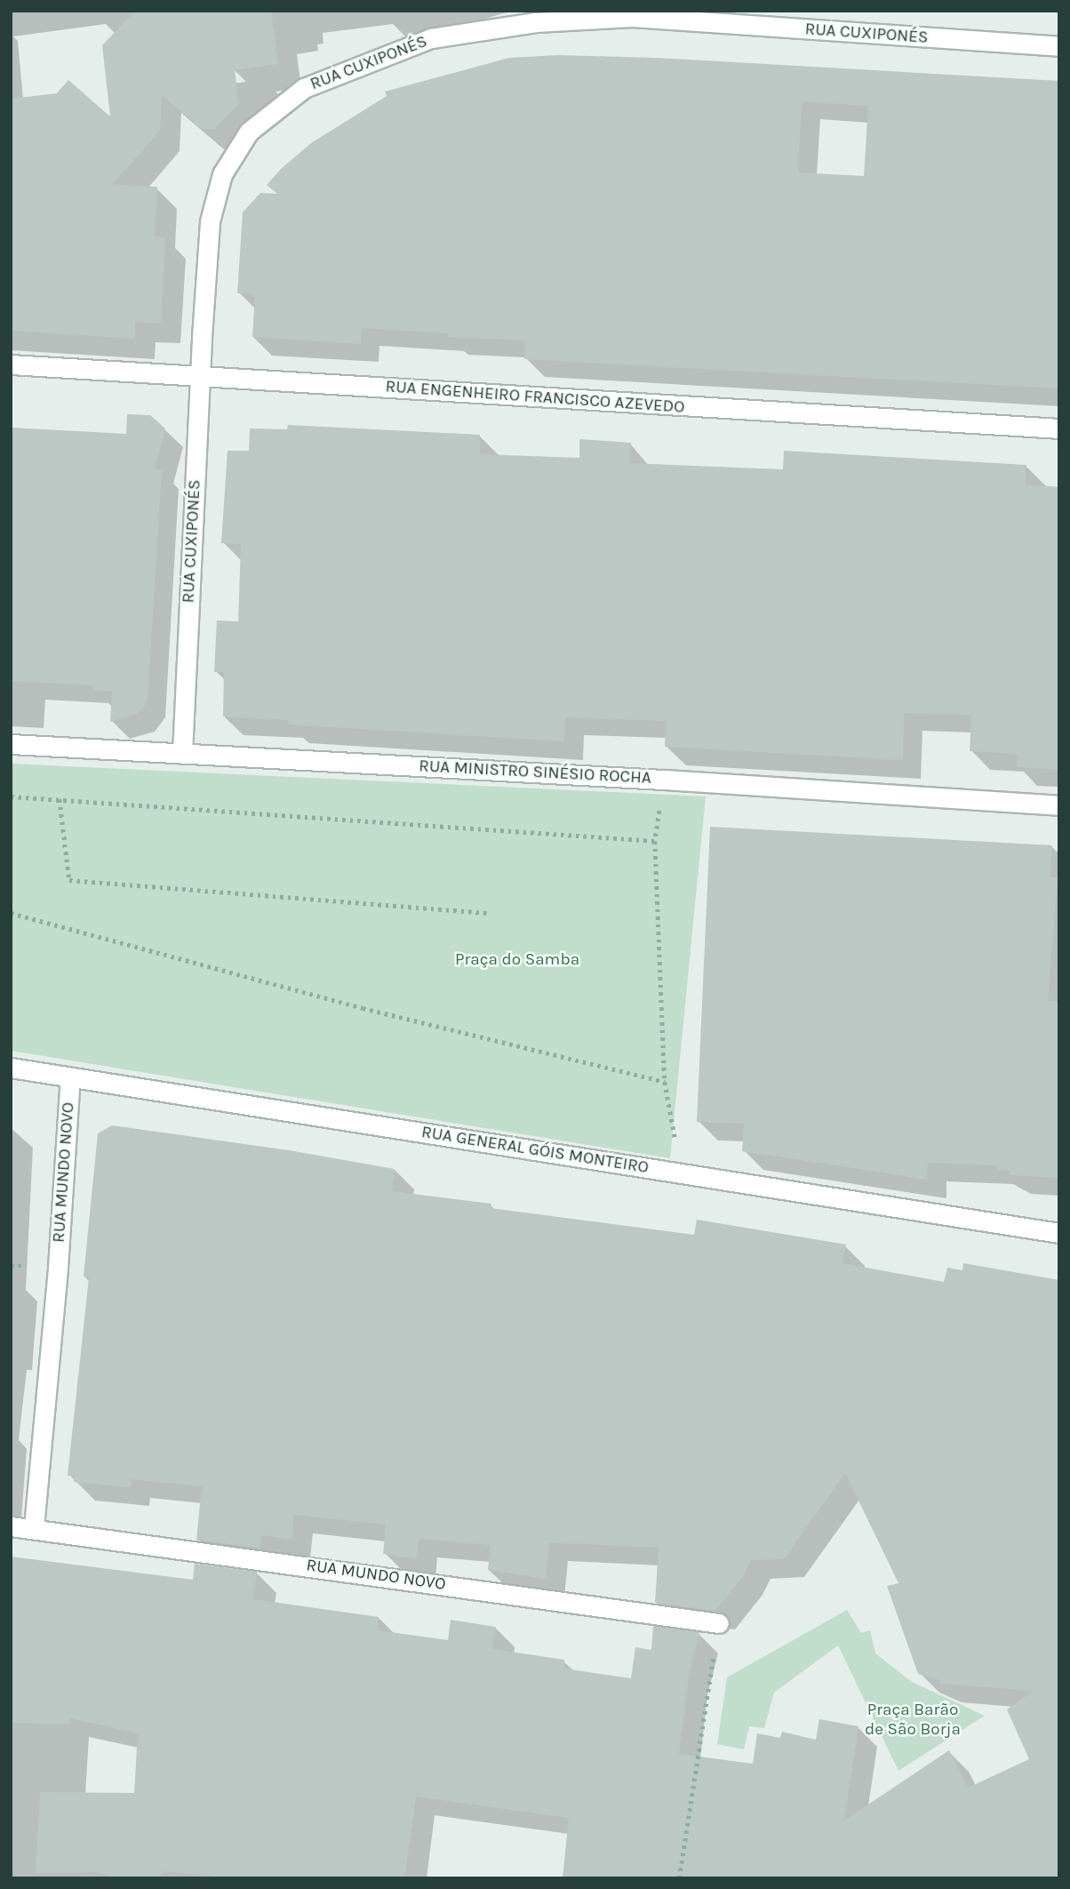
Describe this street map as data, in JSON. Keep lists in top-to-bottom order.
{
  "streets": {
    "street": [
      "RUA CUXIPONÉS",
      "RUA ENGENHEIRO FRANCISCO AZEVEDO",
      "RUA MINISTRO SINÉSIO ROCHA",
      "RUA GENERAL GÓIS MONTEIRO",
      "RUA MUNDO NOVO"
    ]
  },
  "crossings": [
    ["RUA CUXIPONÉS", "RUA ENGENHEIRO FRANCISCO AZEVEDO"],
    ["RUA CUXIPONÉS", "RUA MINISTRO SINÉSIO ROCHA"],
    ["RUA GENERAL GÓIS MONTEIRO", "RUA MUNDO NOVO"]
  ],
  "parks": ["Praça do Samba", "Praça Barão de São Borja"]
}
